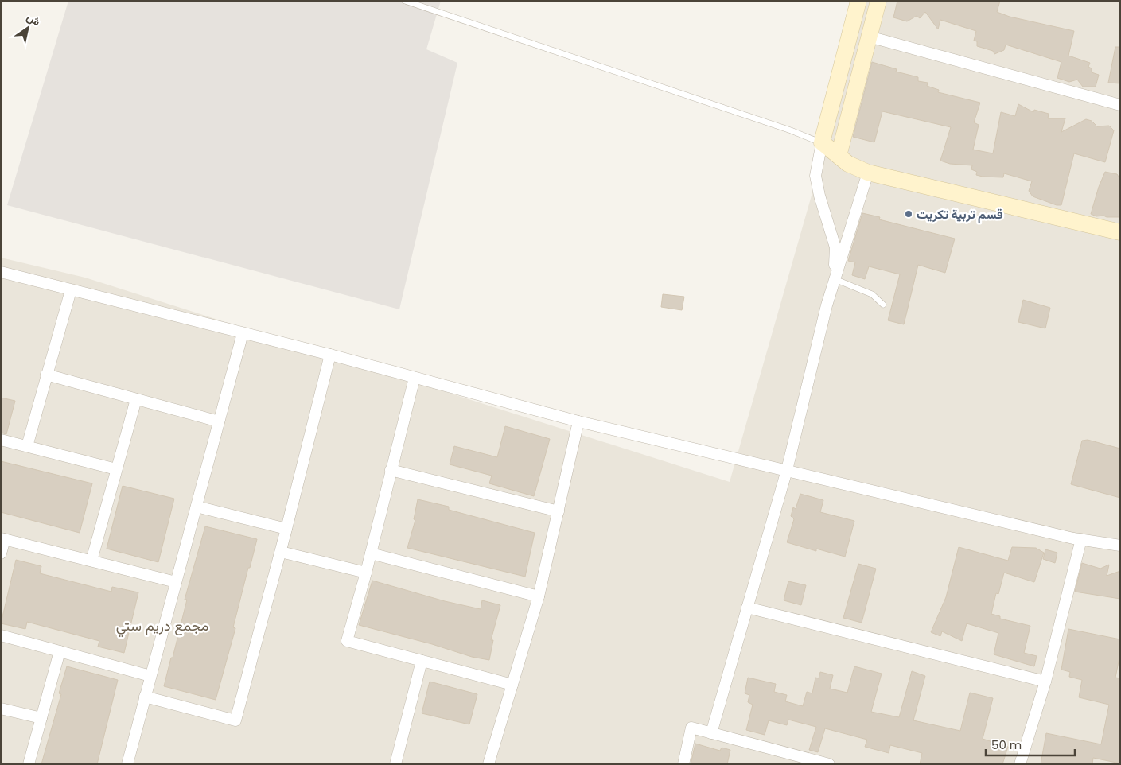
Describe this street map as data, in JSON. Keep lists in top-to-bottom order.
{
  "districts": ["مجمع دريم ستي"],
  "places": ["قسم تربية تكريت"],
  "scale_bar": "50 m",
  "north": "top right"
}
